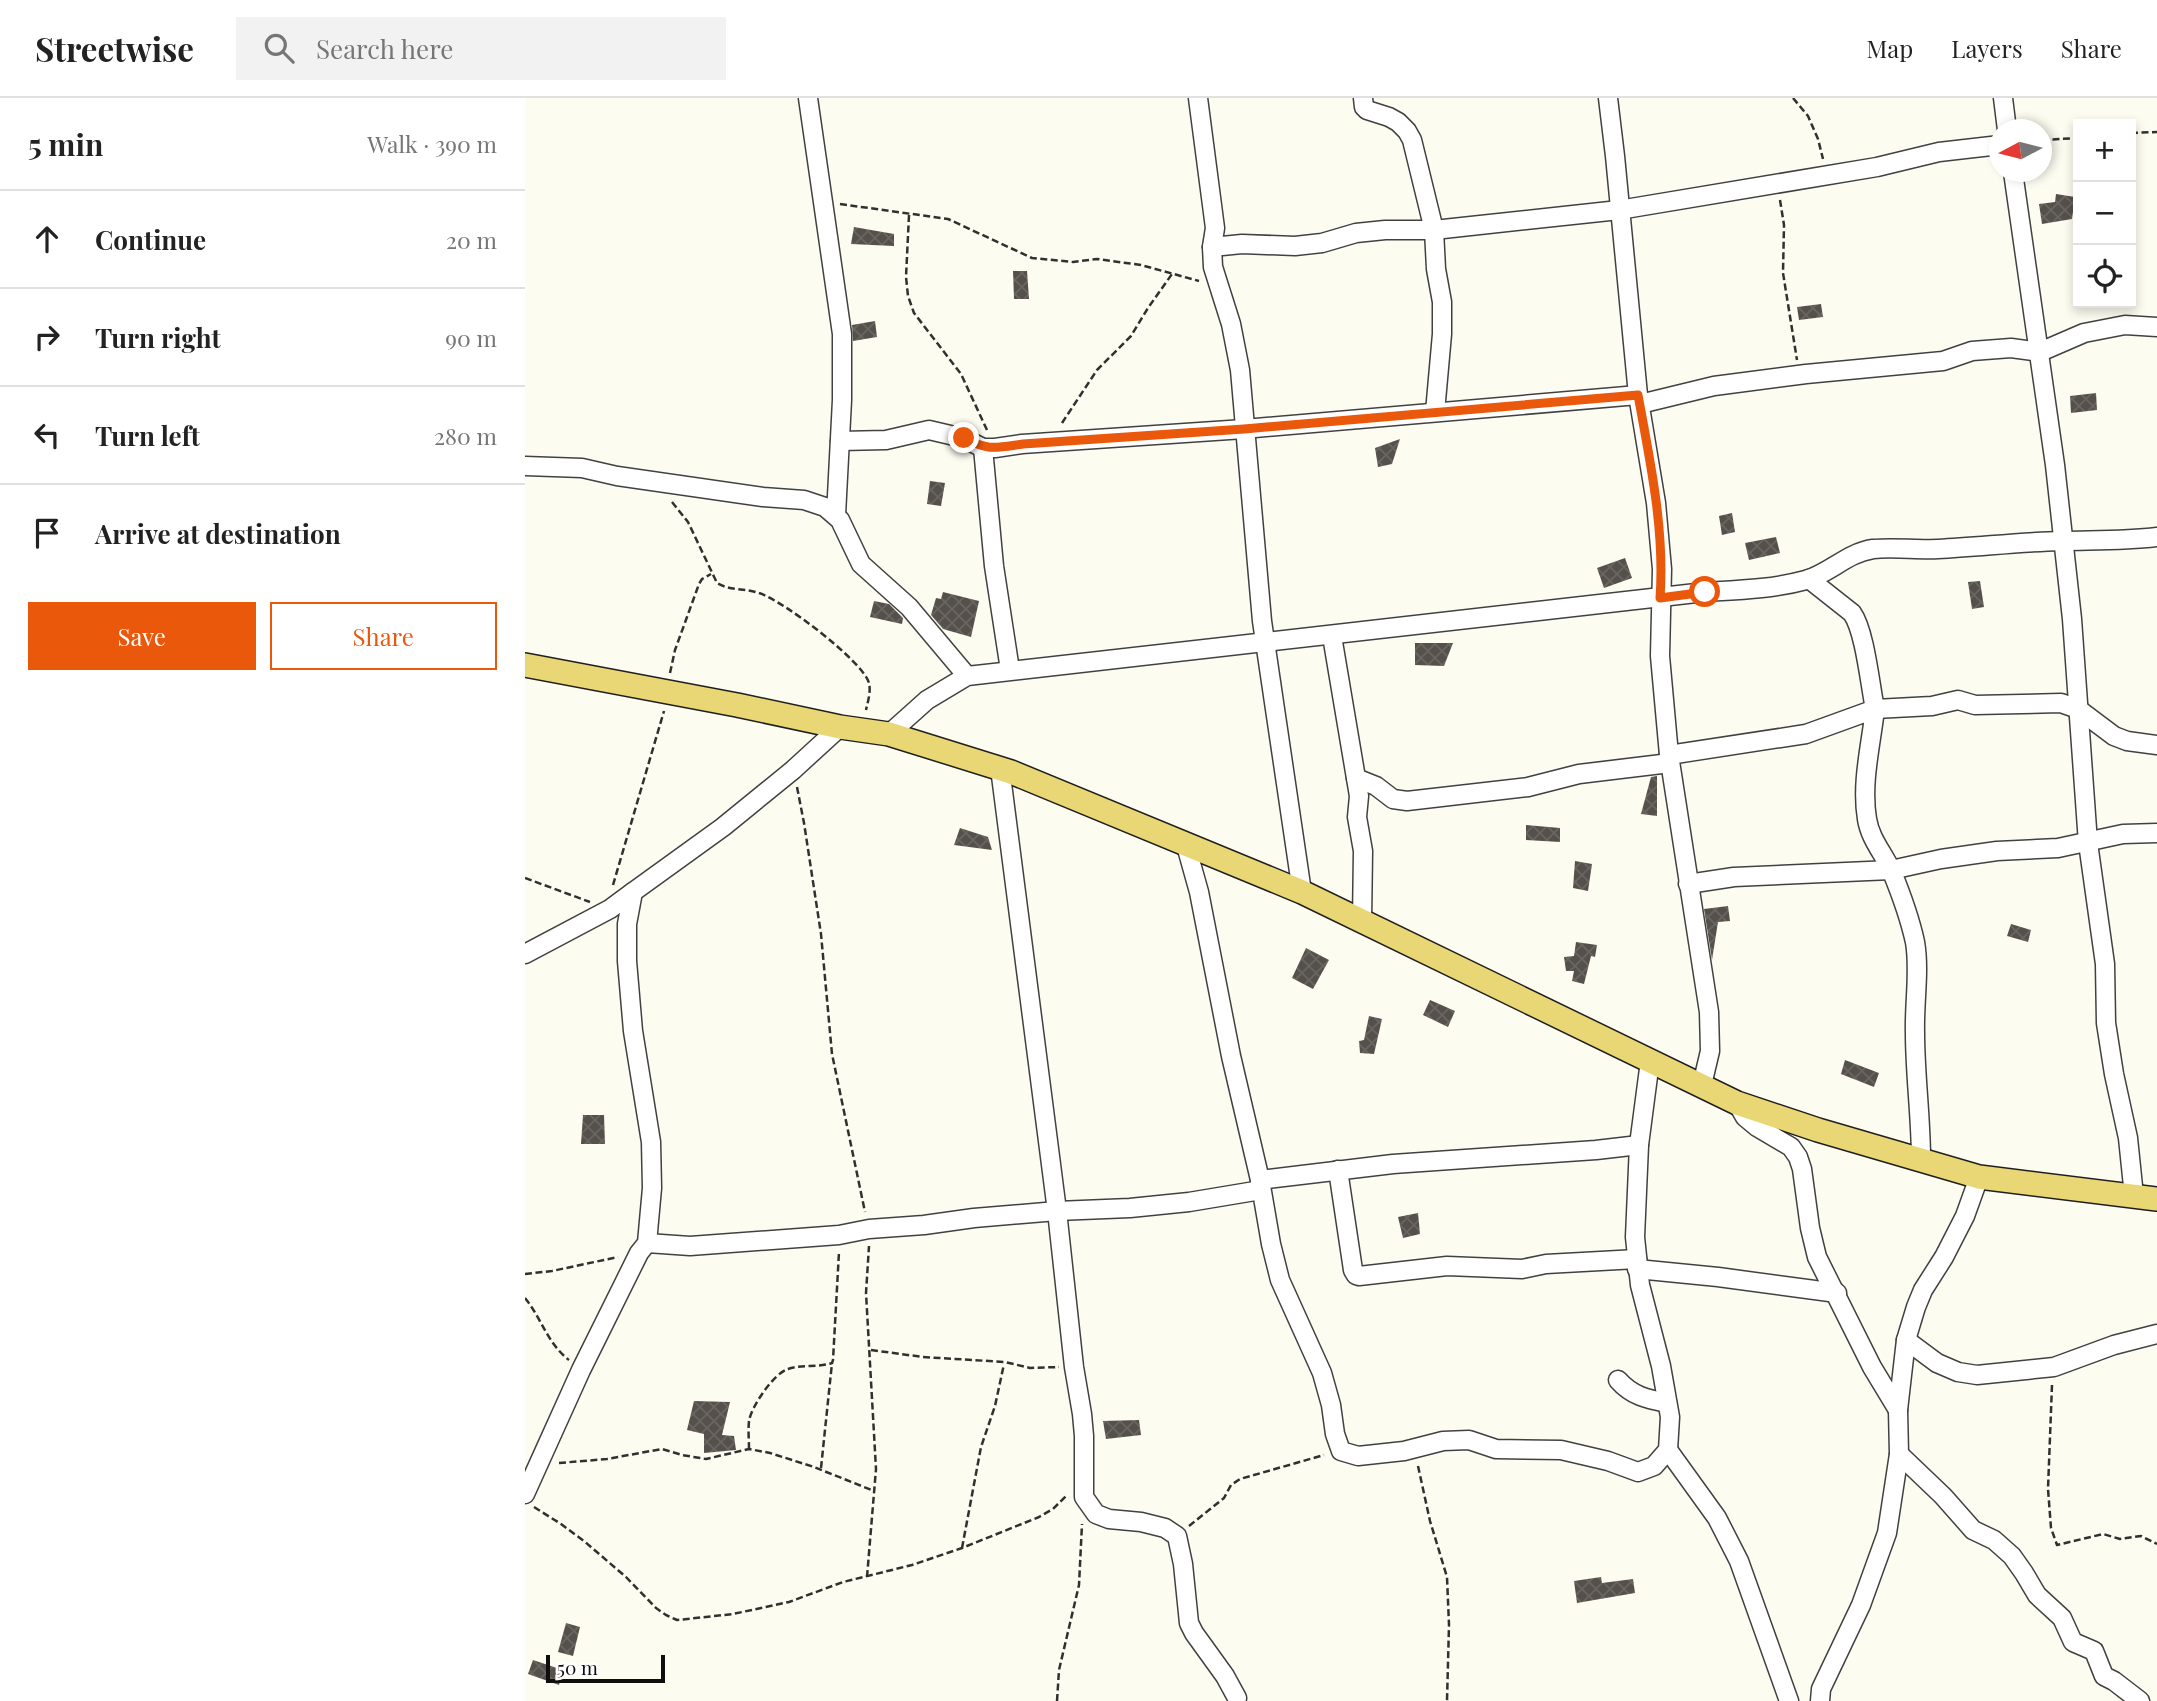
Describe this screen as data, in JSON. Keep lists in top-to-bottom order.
{
  "scale_bar": "50 m",
  "north": "left",
  "page": {
    "header": "Streetwise",
    "search": "Search here",
    "nav": ["Map", "Layers", "Share"],
    "heading": ["5 min", "Walk · 390 m"],
    "map_buttons": ["+", "−"],
    "list": [
      ["Continue", "20 m"],
      ["Turn right", "90 m"],
      ["Turn left", "280 m"],
      "Arrive at destination"
    ],
    "buttons": ["Save", "Share"],
    "scale": "50 m"
  }
}
